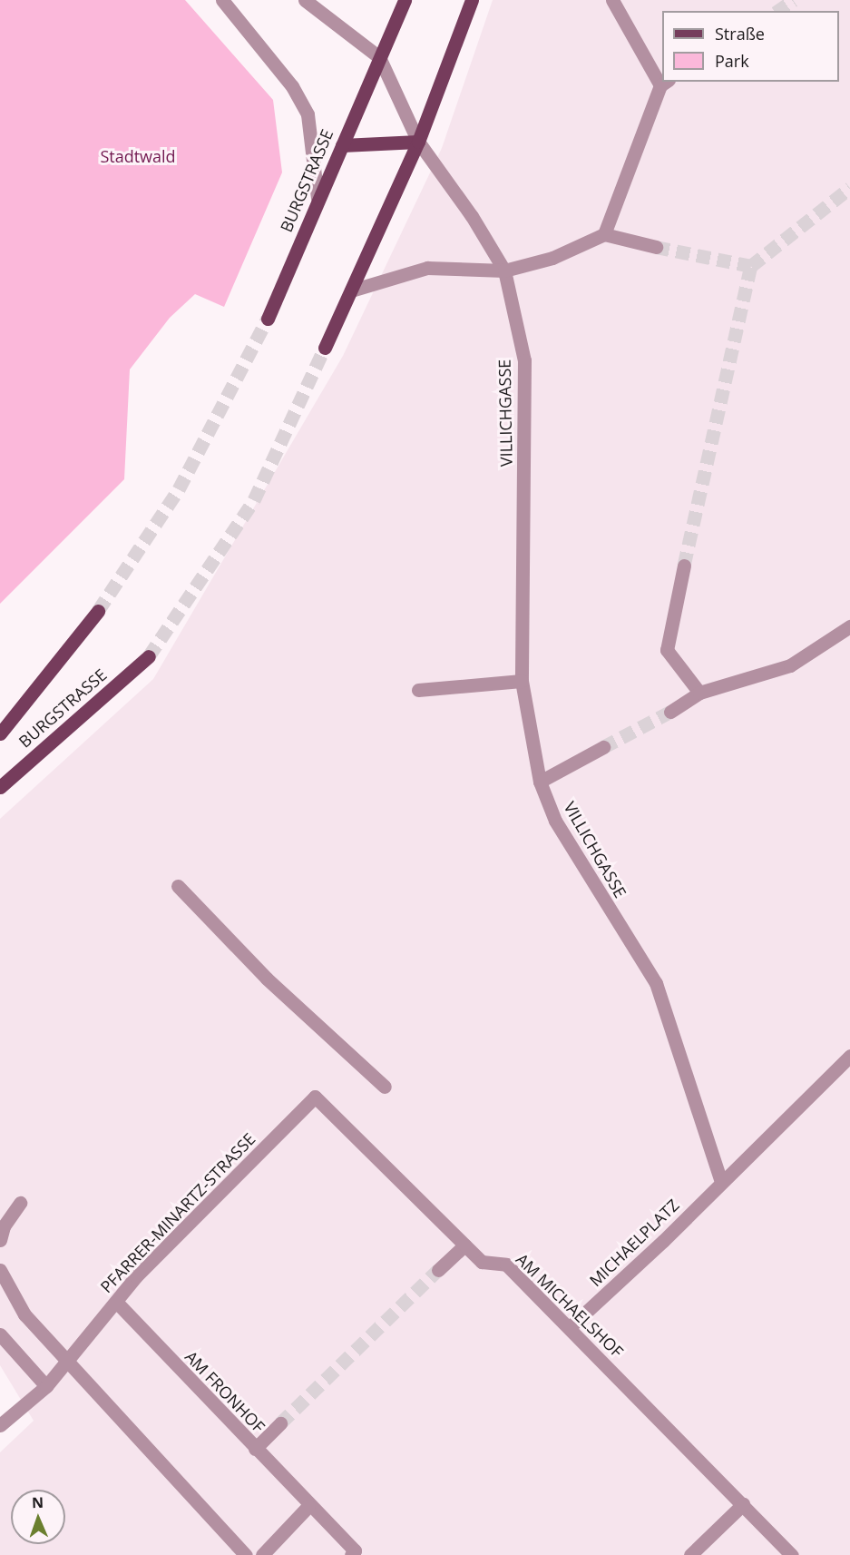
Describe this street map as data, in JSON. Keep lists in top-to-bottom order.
{
  "streets": {
    "main road": ["BURGSTRASSE"],
    "street": [
      "VILLICHGASSE",
      "PFARRER-MINARTZ-STRASSE",
      "MICHAELPLATZ",
      "AM MICHAELSHOF",
      "AM FRONHOF"
    ]
  },
  "crossings": [
    ["BURGSTRASSE", "VILLICHGASSE"],
    ["VILLICHGASSE", "MICHAELPLATZ"],
    ["PFARRER-MINARTZ-STRASSE", "AM MICHAELSHOF"],
    ["PFARRER-MINARTZ-STRASSE", "AM FRONHOF"],
    ["MICHAELPLATZ", "AM MICHAELSHOF"]
  ],
  "parks": ["Stadtwald"],
  "legend": ["Straße", "Park"],
  "north": "top"
}
